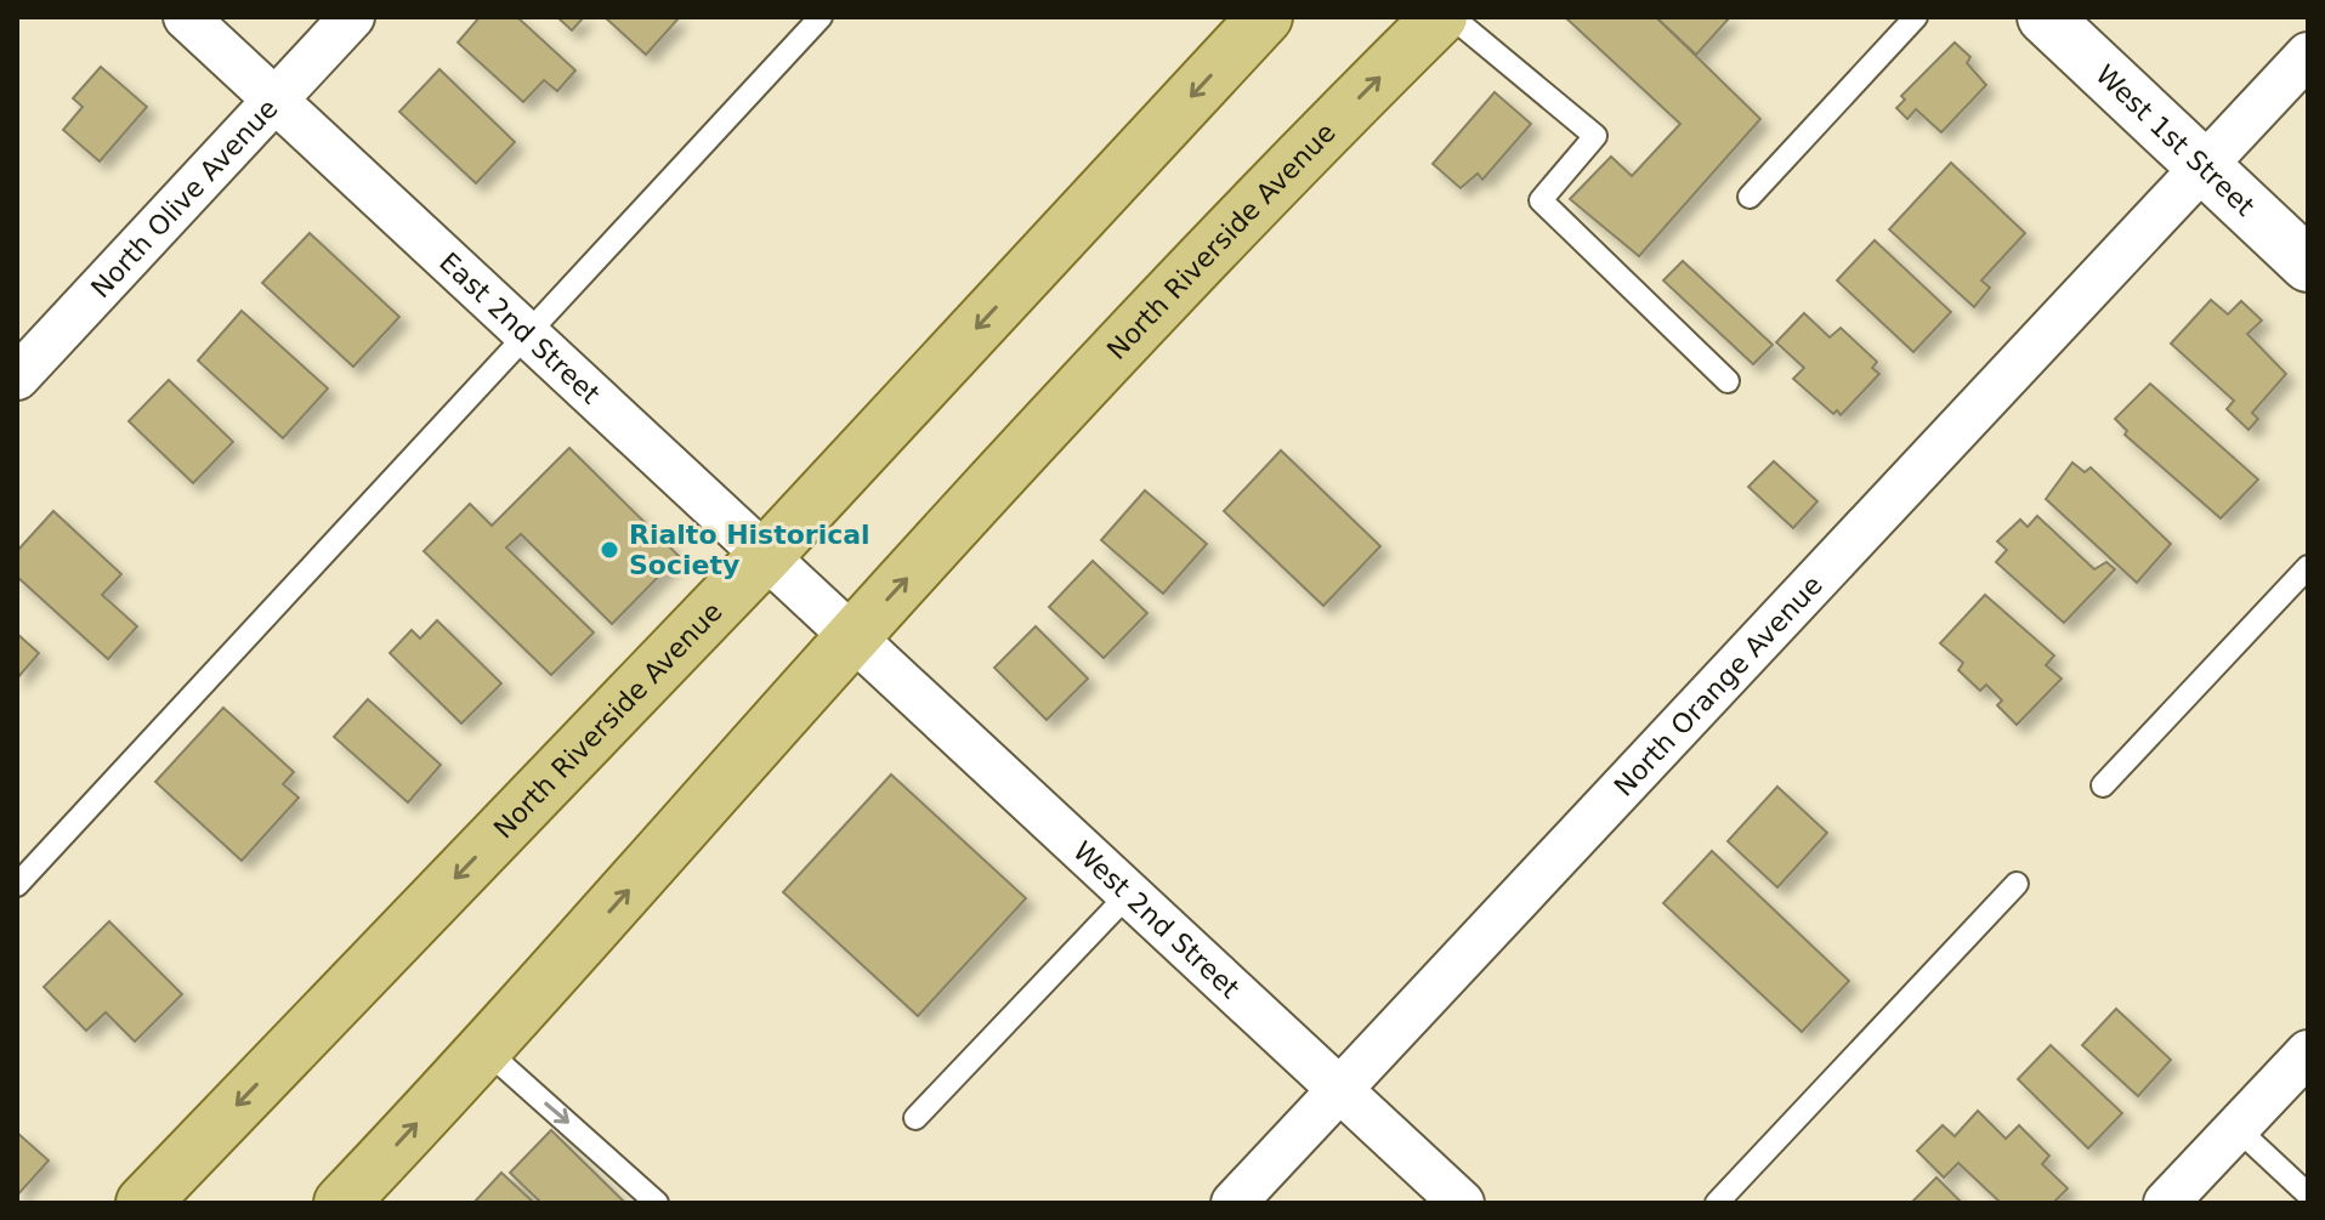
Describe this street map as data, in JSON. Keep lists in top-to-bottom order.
{
  "streets": {
    "main road": ["North Riverside Avenue"],
    "street": [
      "West 1st Street",
      "North Olive Avenue",
      "East 2nd Street",
      "North Orange Avenue",
      "West 2nd Street"
    ]
  },
  "crossings": [
    ["West 1st Street", "North Orange Avenue"],
    ["North Olive Avenue", "East 2nd Street"],
    ["North Riverside Avenue", "East 2nd Street"],
    ["North Riverside Avenue", "West 2nd Street"],
    ["East 2nd Street", "West 2nd Street"],
    ["North Orange Avenue", "West 2nd Street"]
  ],
  "places": ["Rialto Historical Society"]
}
